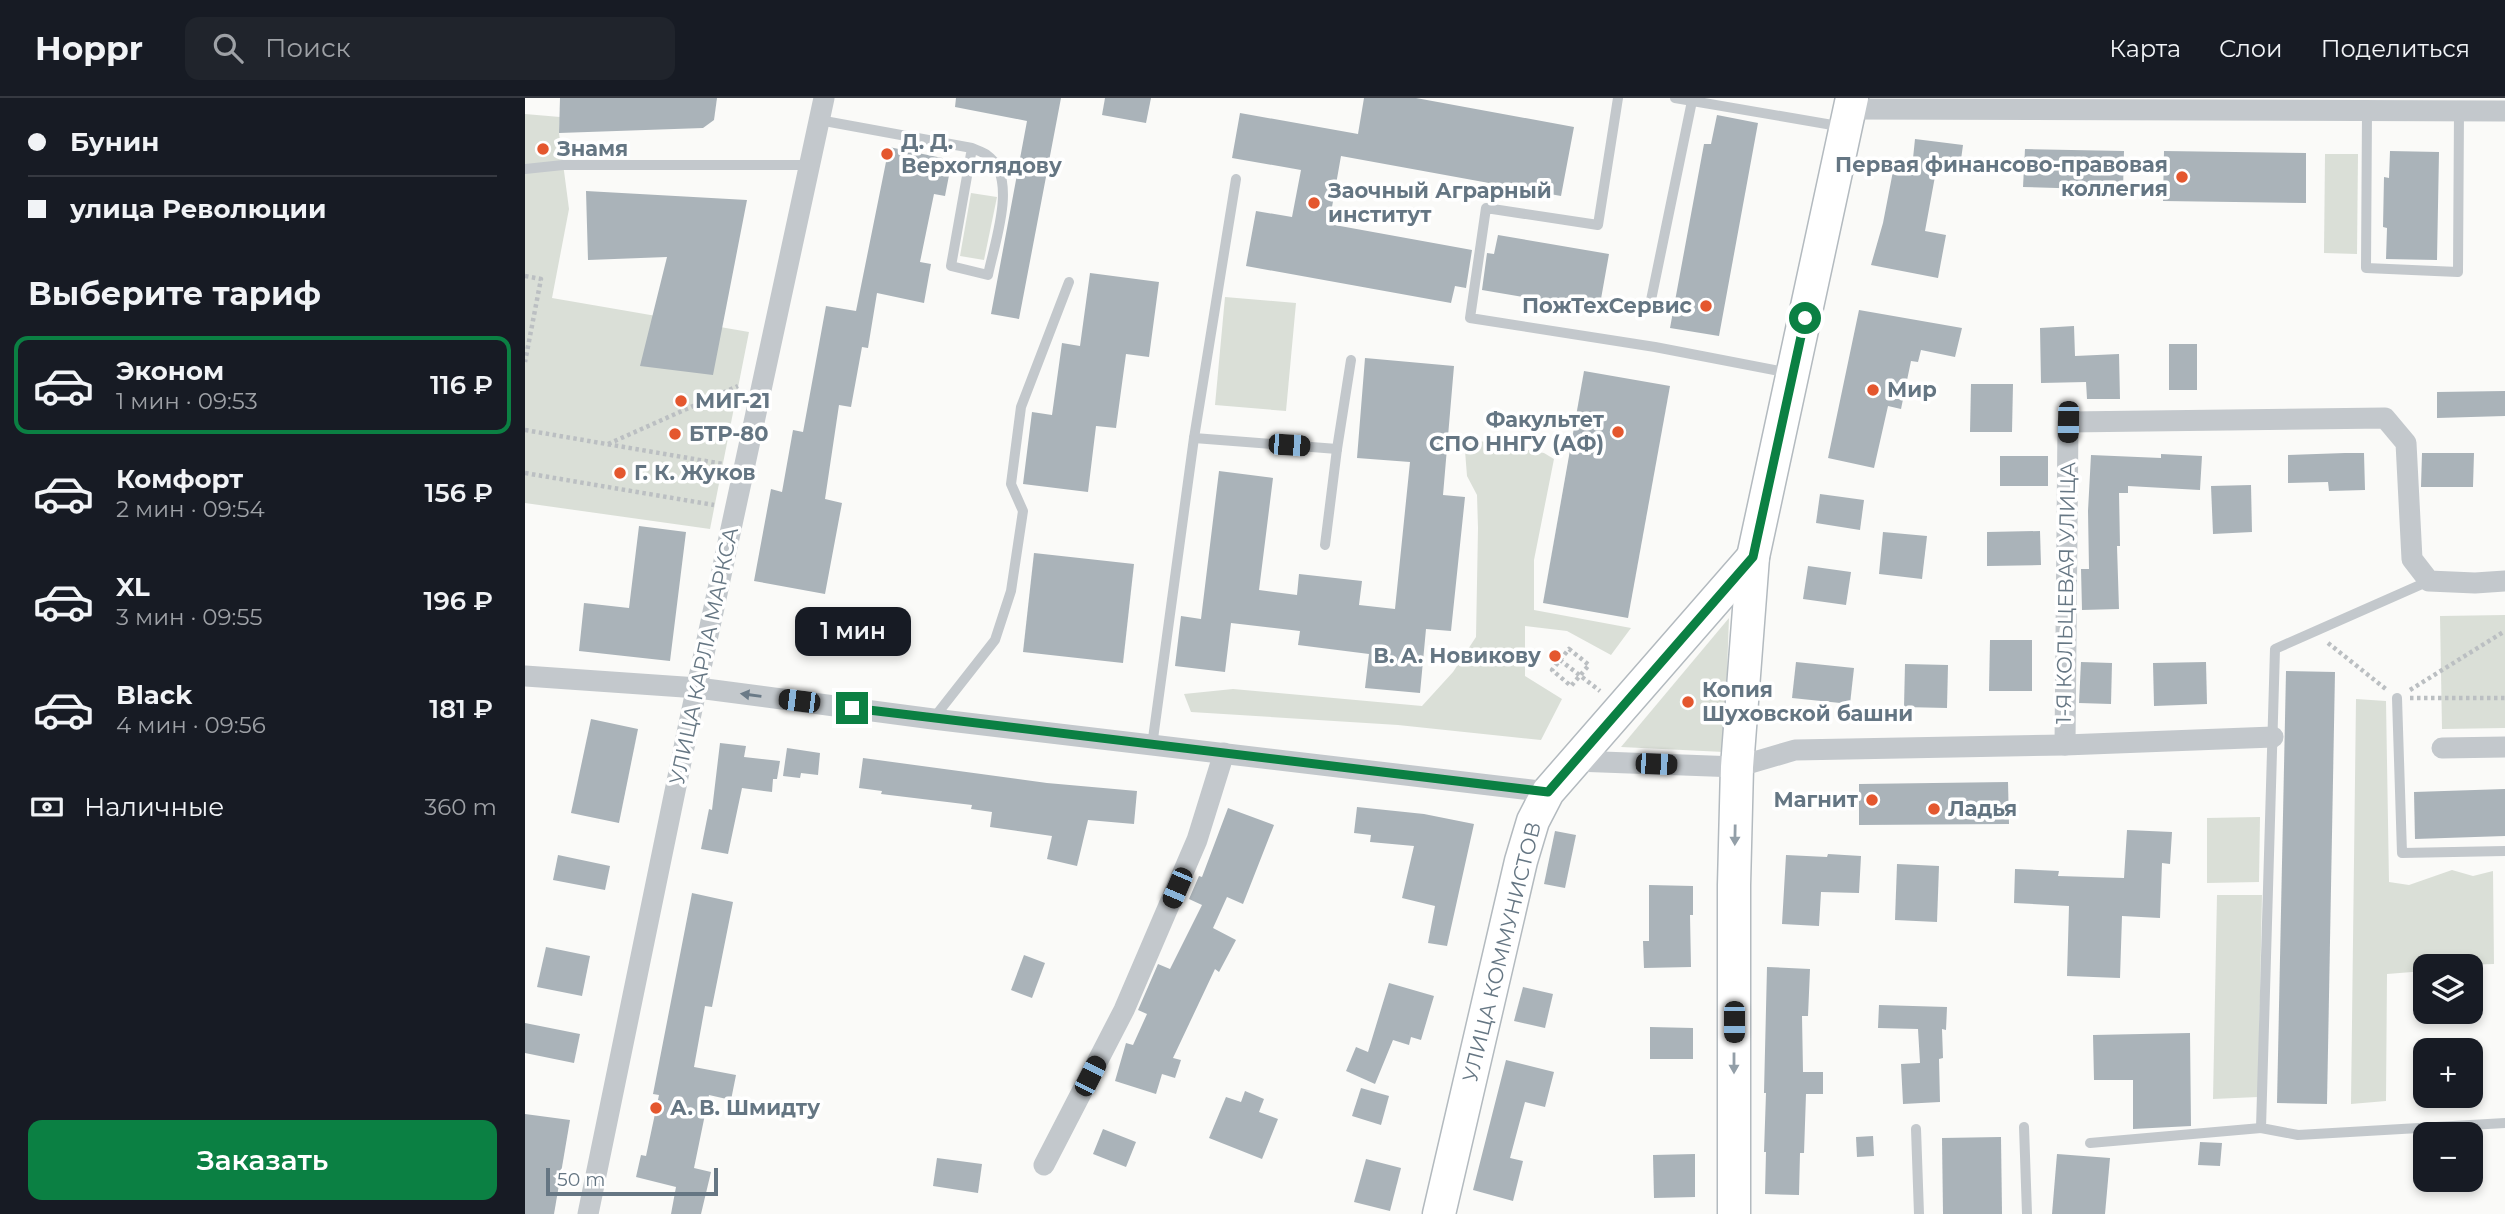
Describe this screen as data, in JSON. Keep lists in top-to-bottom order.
{
  "streets": {
    "main road": ["УЛИЦА КОММУНИСТОВ"],
    "street": ["1-Я КОЛЬЦЕВАЯ УЛИЦА", "УЛИЦА КАРЛА МАРКСА"]
  },
  "places": [
    "Знамя",
    "Д. Д. Верхоглядову",
    "Первая финансово-правовая коллегия",
    "Заочный Аграрный институт",
    "ПожТехСервис",
    "Мир",
    "МИГ-21",
    "Факультет СПО ННГУ (АФ)",
    "БТР-80",
    "Г. К. Жуков",
    "В. А. Новикову",
    "Копия Шуховской башни",
    "Магнит",
    "Ладья",
    "А. В. Шмидту"
  ],
  "scale_bar": "50 m",
  "page": {
    "header": "Hoppr",
    "search": "Поиск",
    "nav": ["Карта", "Слои", "Поделиться"],
    "banner": ["Бунин", "улица Революции"],
    "heading": "Выберите тариф",
    "list": [
      {
        "name": "Эконом",
        "note": "1 мин · 09:53",
        "value": "116 ₽"
      },
      {
        "name": "Комфорт",
        "note": "2 мин · 09:54",
        "value": "156 ₽"
      },
      {
        "name": "XL",
        "note": "3 мин · 09:55",
        "value": "196 ₽"
      },
      {
        "name": "Black",
        "note": "4 мин · 09:56",
        "value": "181 ₽"
      }
    ],
    "bubble": "1 мин",
    "pay": ["Наличные", "360 m"],
    "map_buttons": ["+", "−"],
    "buttons": "Заказать",
    "scale": "50 m"
  }
}
